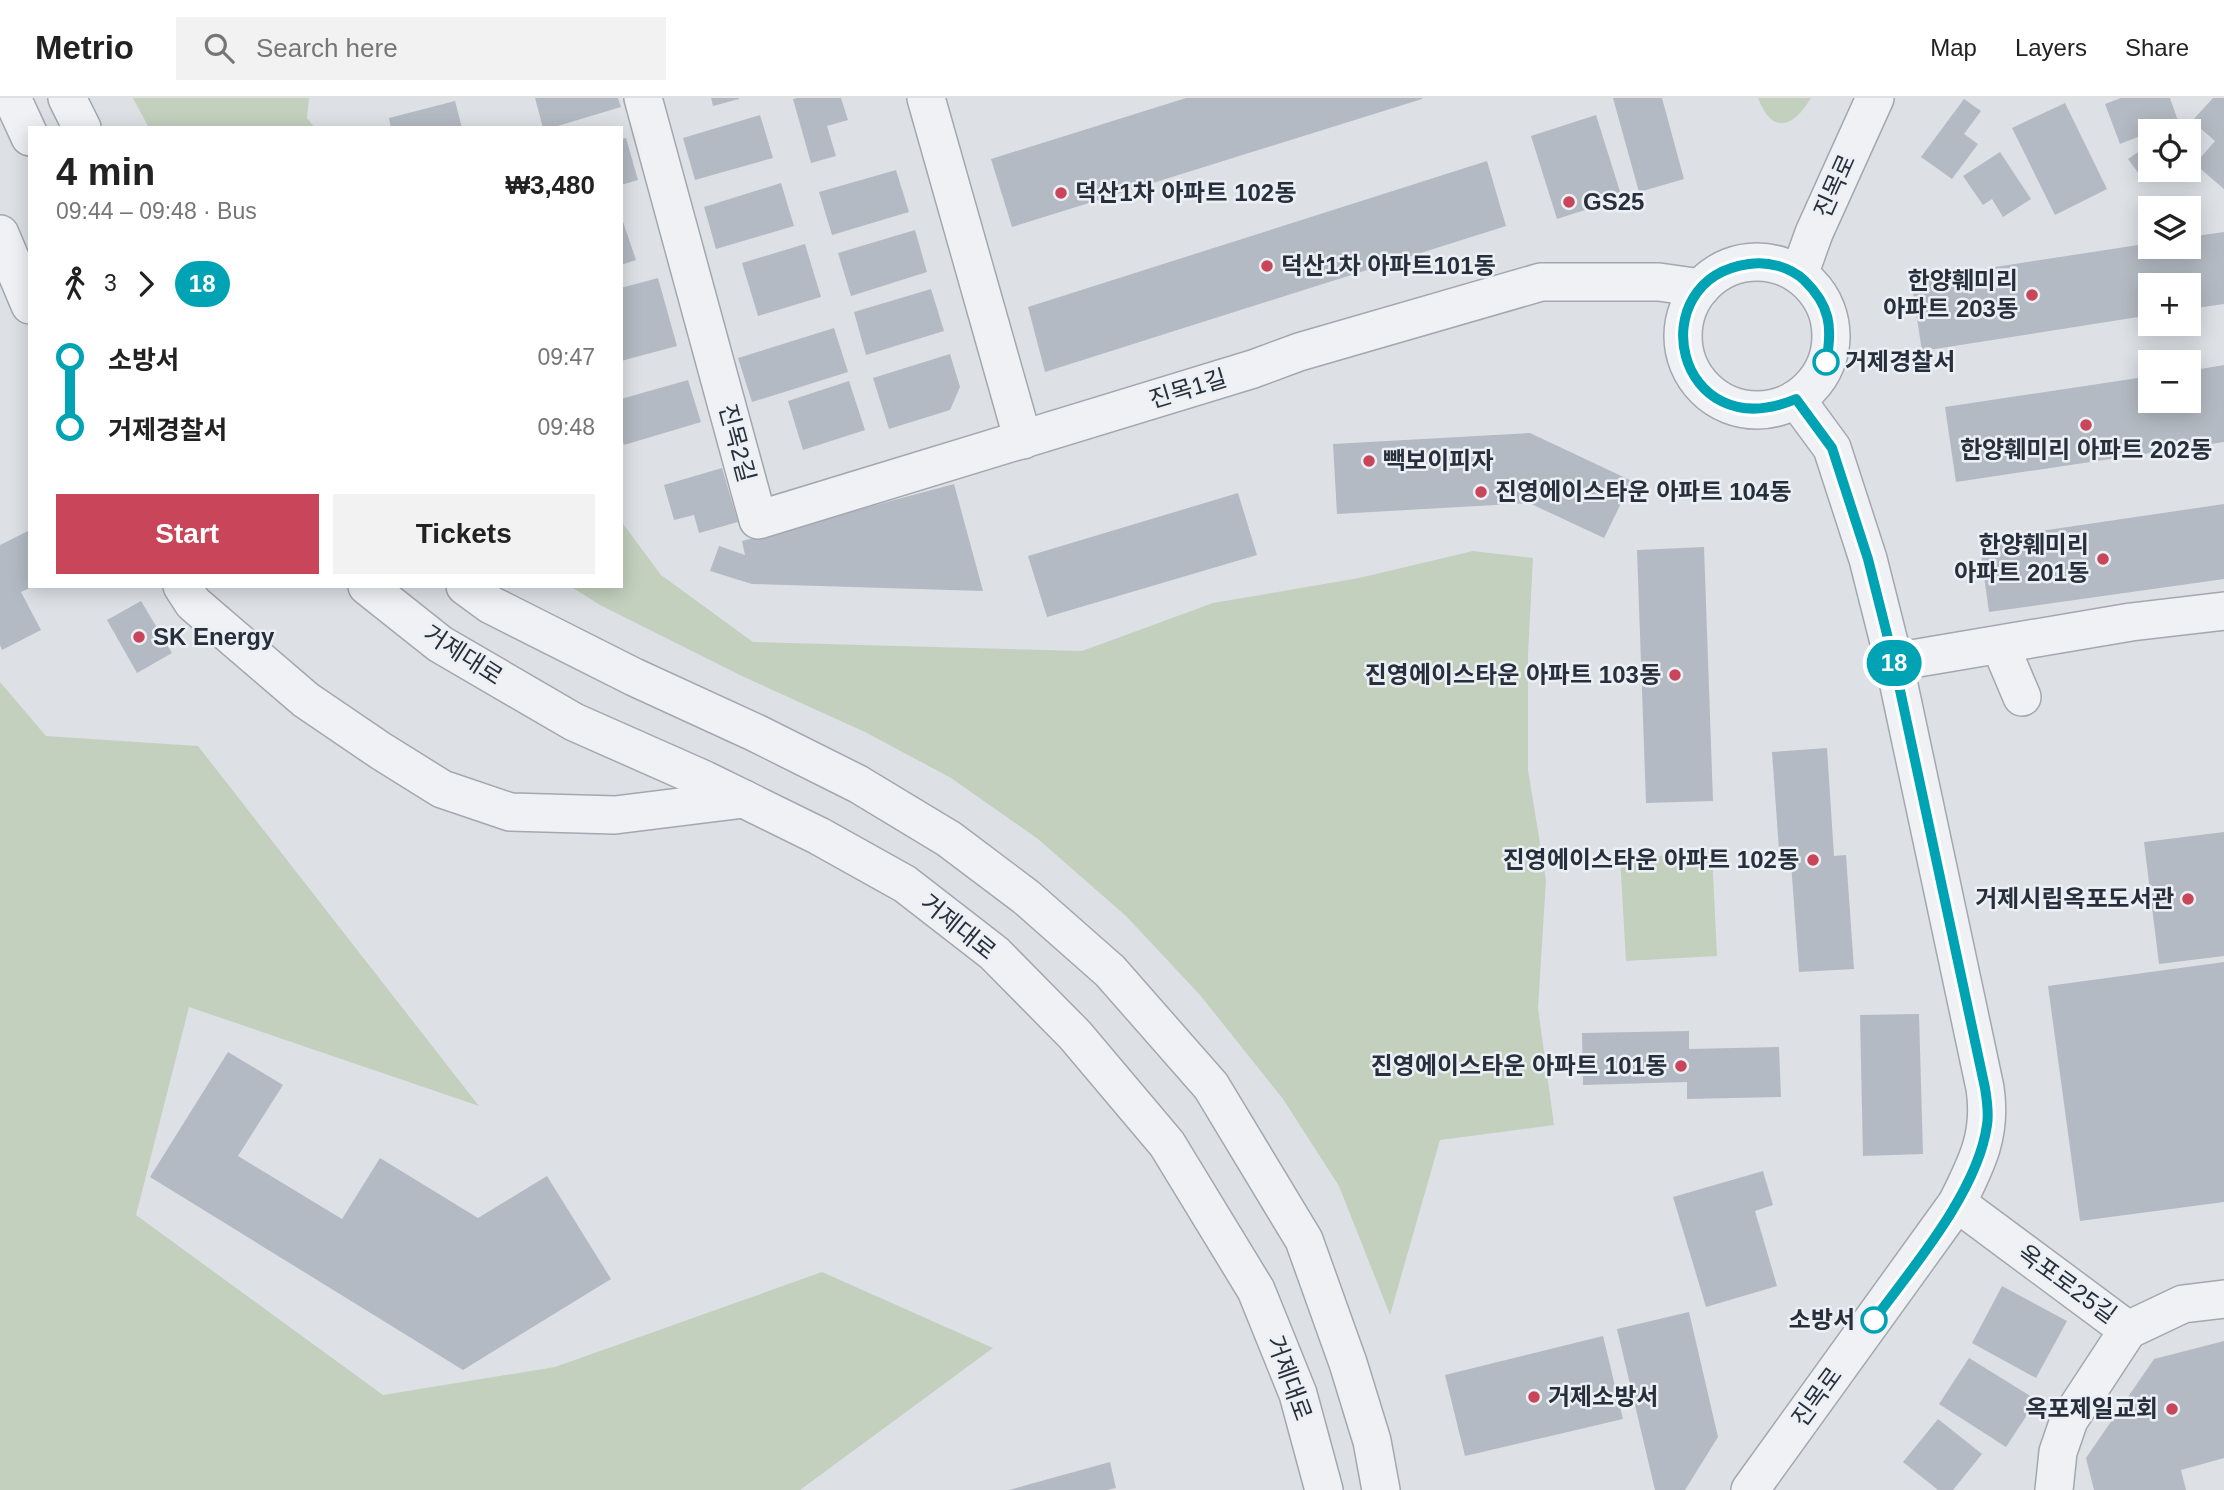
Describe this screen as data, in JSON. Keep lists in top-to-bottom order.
{
  "streets": {
    "street": [
      "진목로",
      "진목1길",
      "진목2길",
      "거제대로",
      "옥포로25길"
    ]
  },
  "crossings": [
    ["진목로", "진목1길"],
    ["진목로", "옥포로25길"],
    ["진목1길", "진목2길"]
  ],
  "places": [
    "덕산1차 아파트 102동",
    "GS25",
    "덕산1차 아파트101동",
    "한양훼미리 아파트 203동",
    "거제경찰서",
    "한양훼미리 아파트 202동",
    "빽보이피자",
    "진영에이스타운 아파트 104동",
    "한양훼미리 아파트 201동",
    "SK Energy",
    "진영에이스타운 아파트 103동",
    "진영에이스타운 아파트 102동",
    "거제시립옥포도서관",
    "진영에이스타운 아파트 101동",
    "소방서",
    "거제소방서",
    "옥포제일교회"
  ],
  "lines": ["bus line 18"],
  "page": {
    "header": "Metrio",
    "search": "Search here",
    "nav": ["Map", "Layers", "Share"],
    "on_map": "18",
    "map_buttons": ["+", "−"],
    "heading": ["4 min", "09:44 – 09:48 · Bus", "₩3,480"],
    "legs": ["3", "18"],
    "list": [
      {
        "name": "소방서",
        "value": "09:47"
      },
      {
        "name": "거제경찰서",
        "value": "09:48"
      }
    ],
    "buttons": ["Start", "Tickets"]
  }
}
